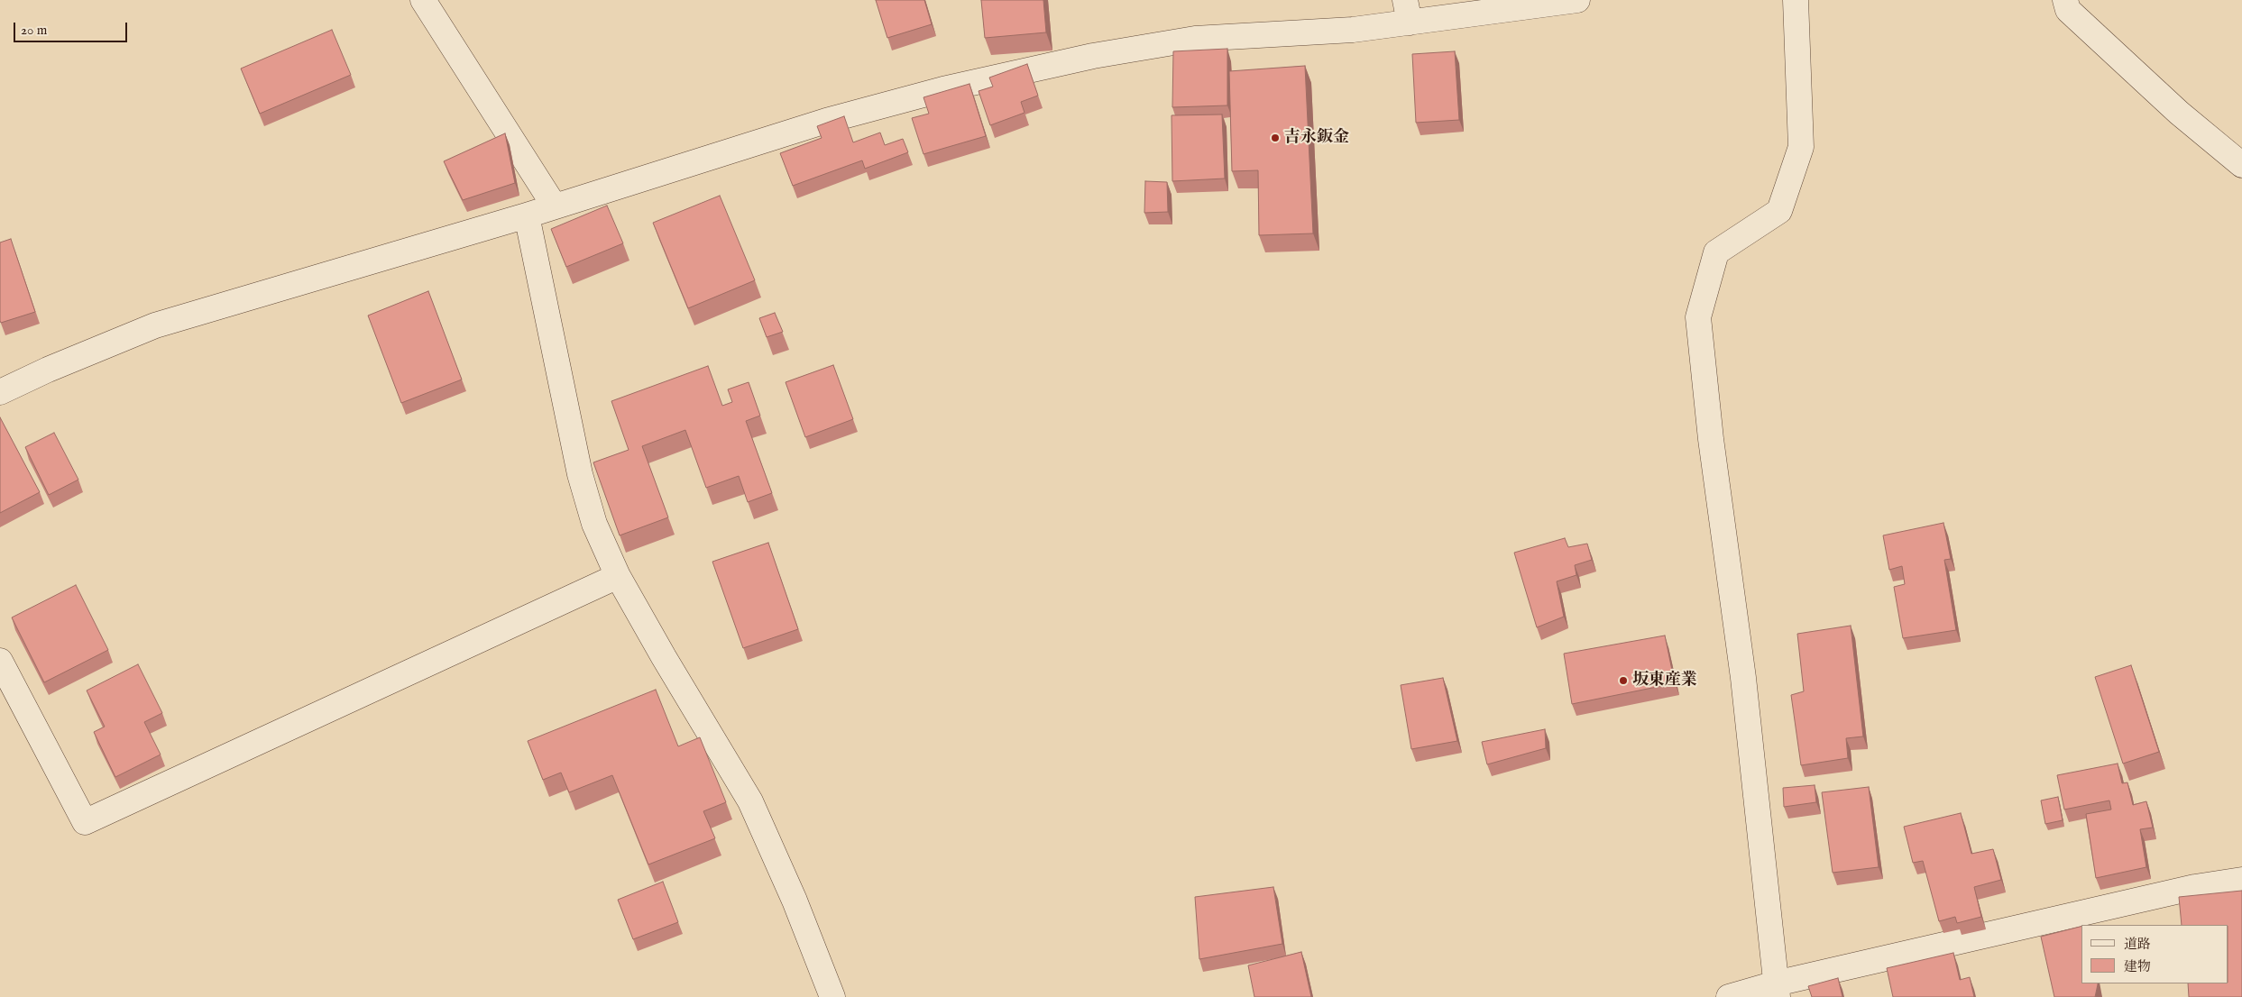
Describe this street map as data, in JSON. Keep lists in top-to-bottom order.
{
  "places": ["吉永鈑金", "坂東産業"],
  "legend": ["道路", "建物"],
  "scale_bar": "20 m"
}
